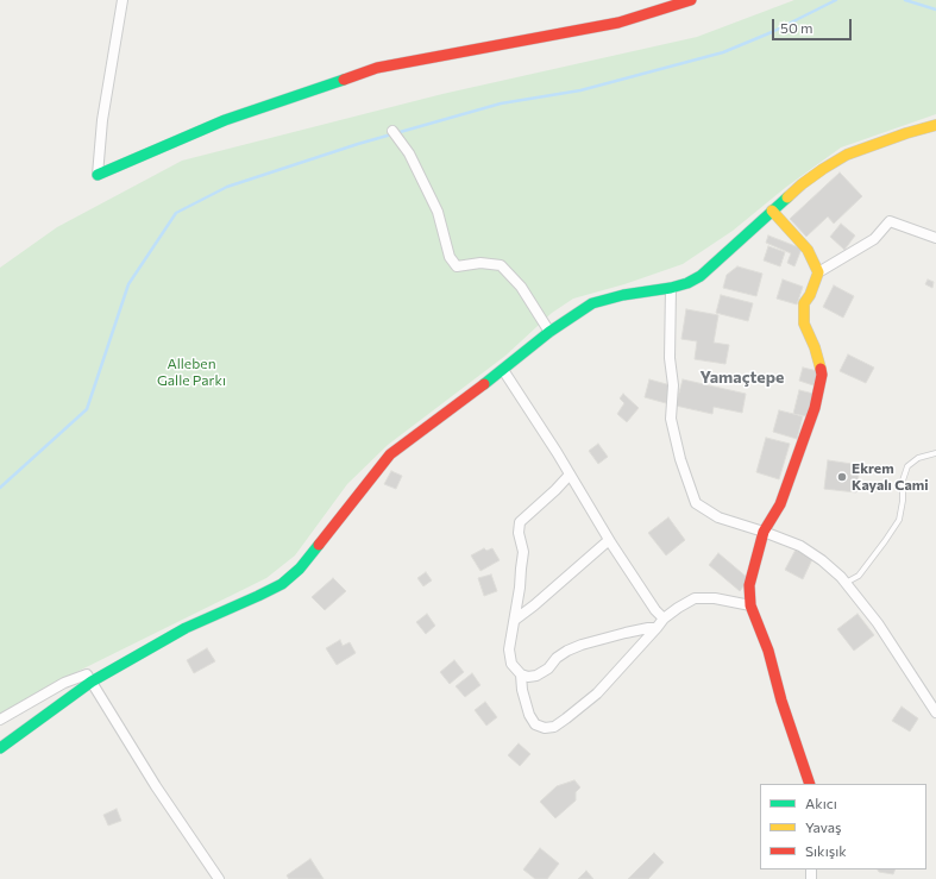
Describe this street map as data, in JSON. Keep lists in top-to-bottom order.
{
  "districts": ["Yamaçtepe"],
  "parks": ["Alleben Galle Parkı"],
  "places": ["Ekrem Kayalı Cami"],
  "legend": ["Akıcı", "Yavaş", "Sıkışık"],
  "scale_bar": "50 m"
}
